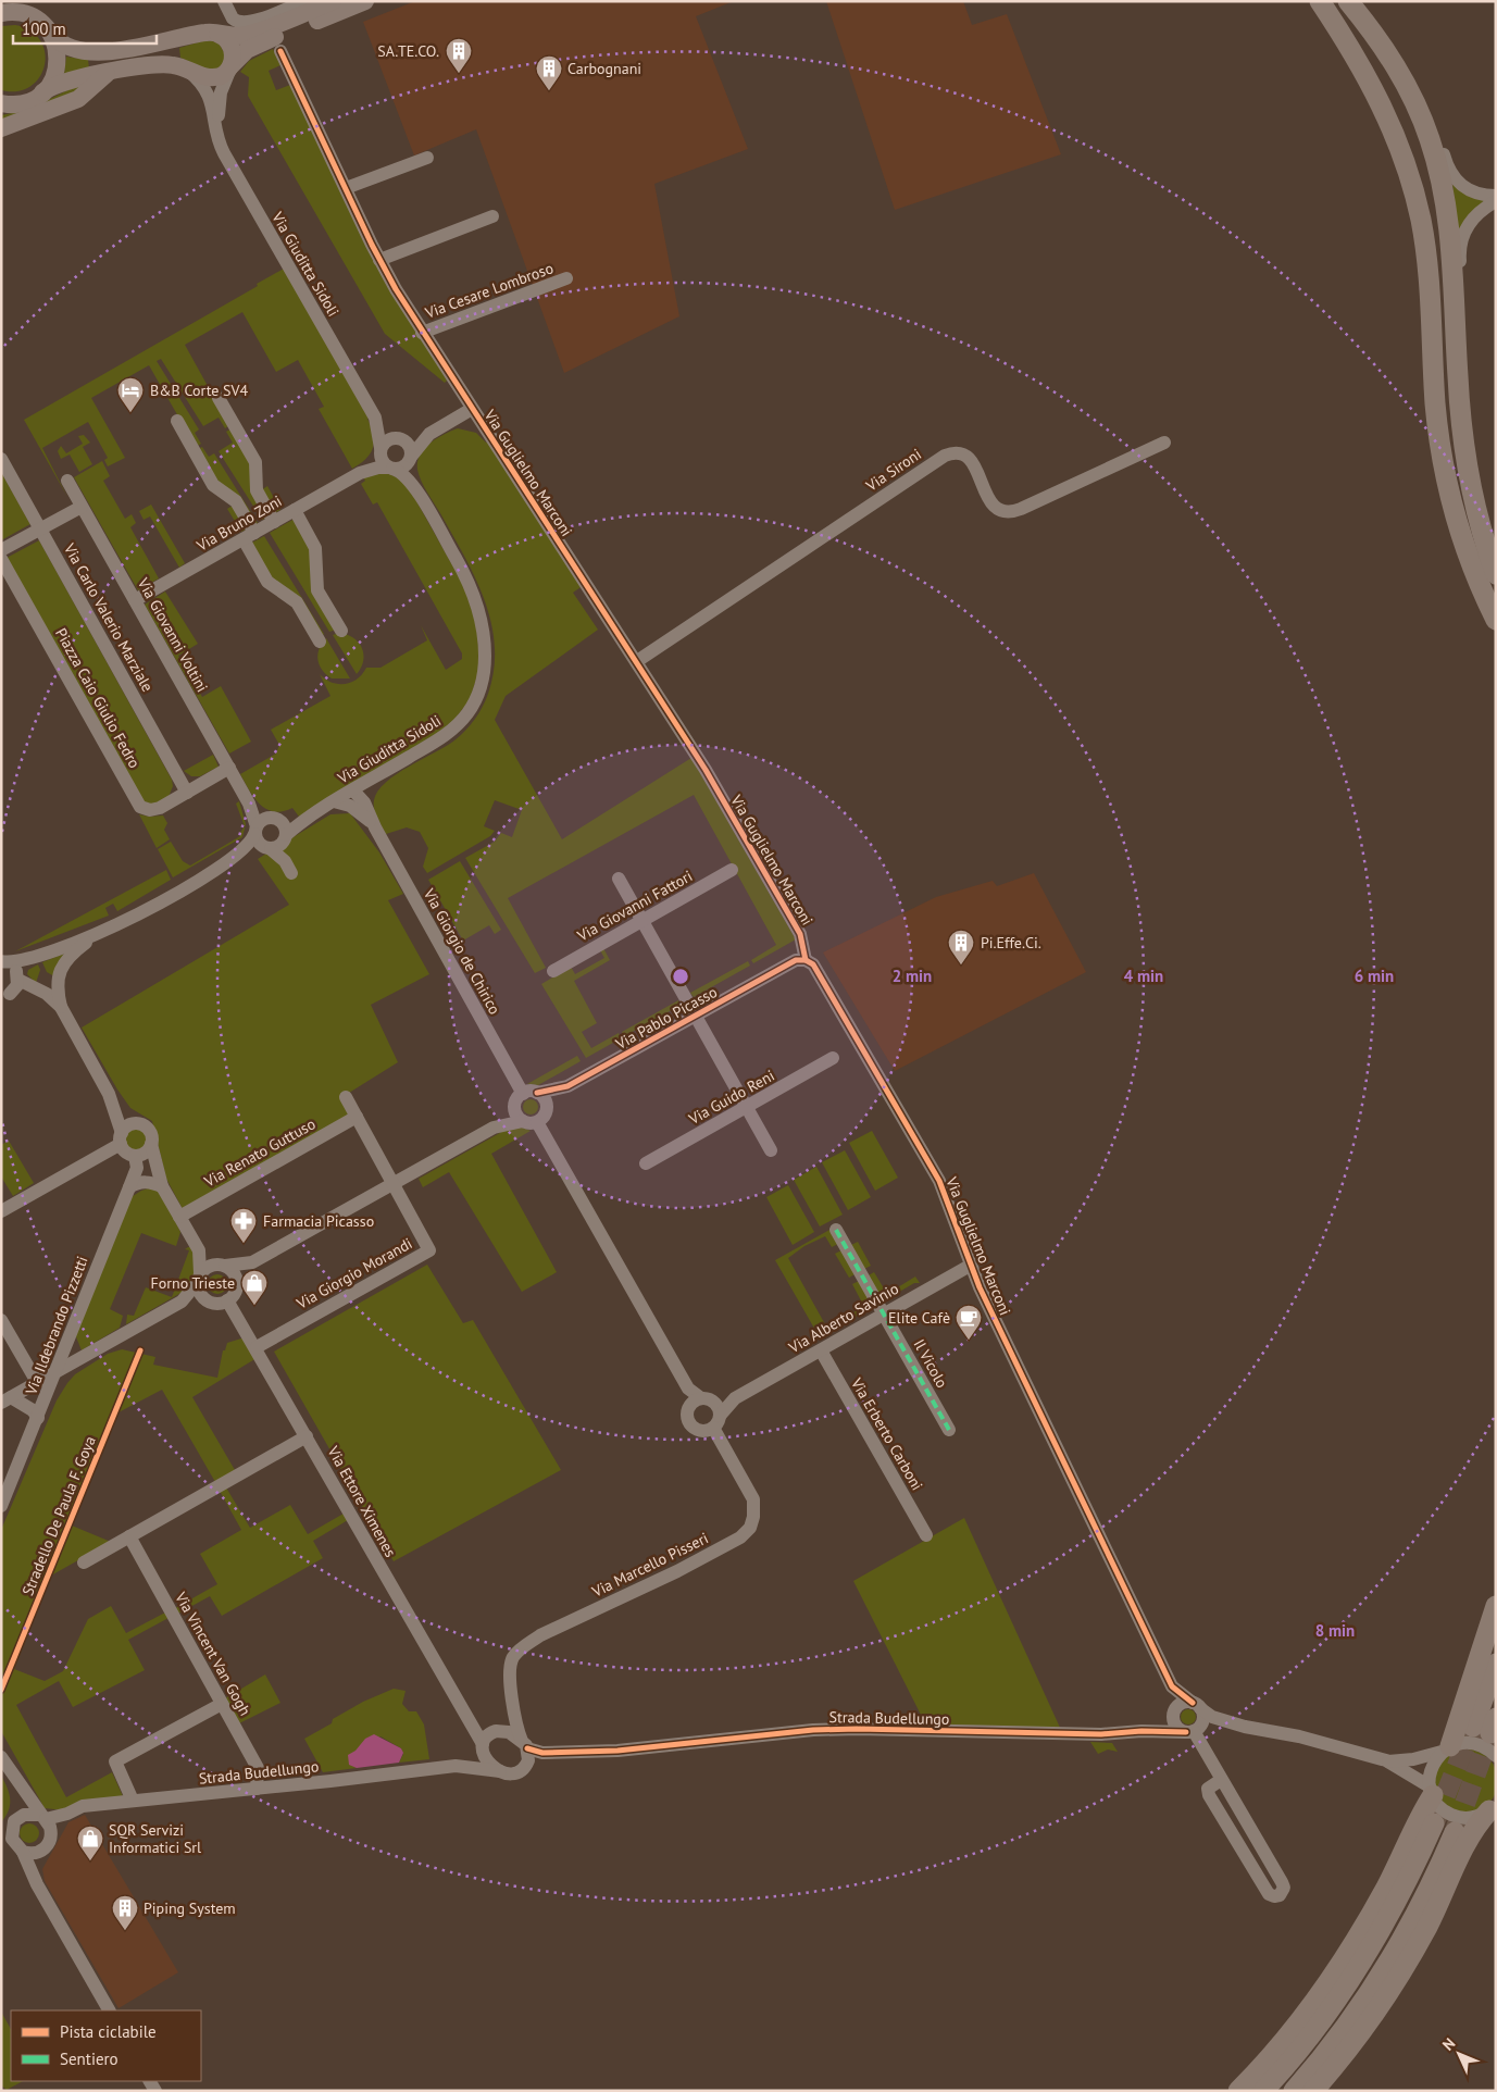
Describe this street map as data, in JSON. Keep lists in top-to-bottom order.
{
  "streets": {
    "street": [
      "Via Giuditta Sidoli",
      "Via Cesare Lombroso",
      "Via Sironi",
      "Via Guglielmo Marconi",
      "Via Bruno Zoni",
      "Via Carlo Valerio Marziale",
      "Via Giovanni Voltini",
      "Piazza Caio Giulio Fedro",
      "Via Giovanni Fattori",
      "Via Giorgio de Chirico",
      "Via Pablo Picasso",
      "Via Guido Reni",
      "Via Renato Guttuso",
      "Via Giorgio Morandi",
      "Via Alberto Savinio",
      "Via Ildebrando Pizzetti",
      "Il Vicolo",
      "Via Erberto Carboni",
      "Via Ettore Ximenes",
      "Via Marcello Pisseri",
      "Via Vincent Van Gogh",
      "Strada Budellungo"
    ],
    "cycle path": ["Stradello De Paula F. Goya"]
  },
  "crossings": [
    ["Via Giuditta Sidoli", "Via Bruno Zoni"],
    ["Via Giuditta Sidoli", "Via Giovanni Voltini"],
    ["Via Giuditta Sidoli", "Via Giorgio de Chirico"],
    ["Via Cesare Lombroso", "Via Guglielmo Marconi"],
    ["Via Sironi", "Via Guglielmo Marconi"],
    ["Via Guglielmo Marconi", "Via Pablo Picasso"],
    ["Via Guglielmo Marconi", "Via Alberto Savinio"],
    ["Via Guglielmo Marconi", "Strada Budellungo"],
    ["Via Bruno Zoni", "Via Giovanni Voltini"],
    ["Via Carlo Valerio Marziale", "Piazza Caio Giulio Fedro"],
    ["Via Giovanni Voltini", "Piazza Caio Giulio Fedro"],
    ["Via Giorgio de Chirico", "Via Pablo Picasso"],
    ["Via Renato Guttuso", "Via Giorgio Morandi"],
    ["Via Giorgio Morandi", "Via Ettore Ximenes"],
    ["Via Alberto Savinio", "Il Vicolo"],
    ["Via Alberto Savinio", "Via Erberto Carboni"],
    ["Via Ettore Ximenes", "Via Marcello Pisseri"],
    ["Via Ettore Ximenes", "Strada Budellungo"],
    ["Via Marcello Pisseri", "Strada Budellungo"],
    ["Via Vincent Van Gogh", "Strada Budellungo"]
  ],
  "places": {
    "building": [
      "SA.TE.CO.",
      "Carbognani",
      "Pi.Effe.Ci.",
      "Piping System"
    ],
    "hotel": ["B&B Corte SV4"],
    "pharmacy": ["Farmacia Picasso"],
    "shop": ["Forno Trieste", "SQR Servizi Informatici Srl"],
    "cafe": ["Elite Cafè"]
  },
  "legend": ["Pista ciclabile", "Sentiero"],
  "scale_bar": "100 m",
  "north": "top left",
  "rings": [
    "2 min",
    "4 min",
    "6 min",
    "8 min"
  ]
}
